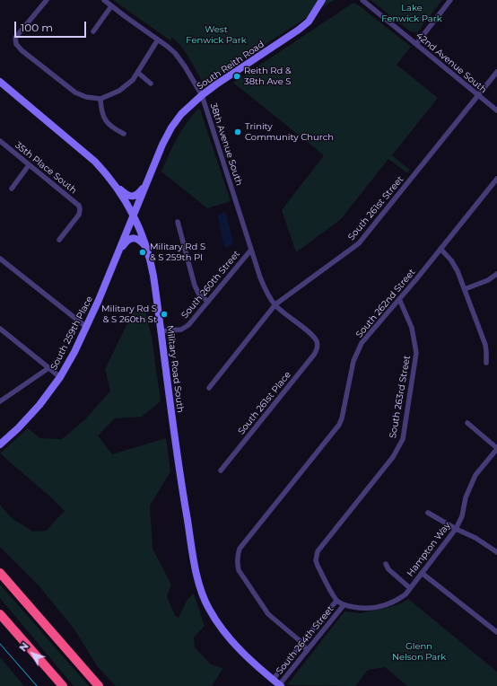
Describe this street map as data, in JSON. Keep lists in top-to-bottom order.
{
  "streets": {
    "main road": ["South Reith Road", "South 259th Place", "Military Road South"],
    "street": [
      "42nd Avenue South",
      "38th Avenue South",
      "35th Place South",
      "South 261st Street",
      "South 260th Street",
      "South 262nd Street",
      "South 263rd Street",
      "South 261st Place",
      "Hampton Way",
      "South 264th Street"
    ]
  },
  "crossings": [
    ["42nd Avenue South", "South 261st Street"],
    ["South Reith Road", "38th Avenue South"],
    ["South Reith Road", "South 259th Place"],
    ["South Reith Road", "Military Road South"],
    ["38th Avenue South", "South 261st Street"],
    ["38th Avenue South", "South 260th Street"],
    ["38th Avenue South", "South 261st Place"],
    ["South 260th Street", "Military Road South"],
    ["South 262nd Street", "South 263rd Street"],
    ["South 262nd Street", "South 264th Street"],
    ["South 259th Place", "Military Road South"],
    ["Military Road South", "South 264th Street"],
    ["South 263rd Street", "Hampton Way"],
    ["South 263rd Street", "South 264th Street"],
    ["Hampton Way", "South 264th Street"]
  ],
  "parks": ["Lake Fenwick Park", "West Fenwick Park", "Glenn Nelson Park"],
  "places": [
    "Reith Rd & 38th Ave S",
    "Trinity Community Church",
    "Military Rd S & S 259th Pl",
    "Military Rd S & S 260th St"
  ],
  "scale_bar": "100 m",
  "north": "top left"
}
